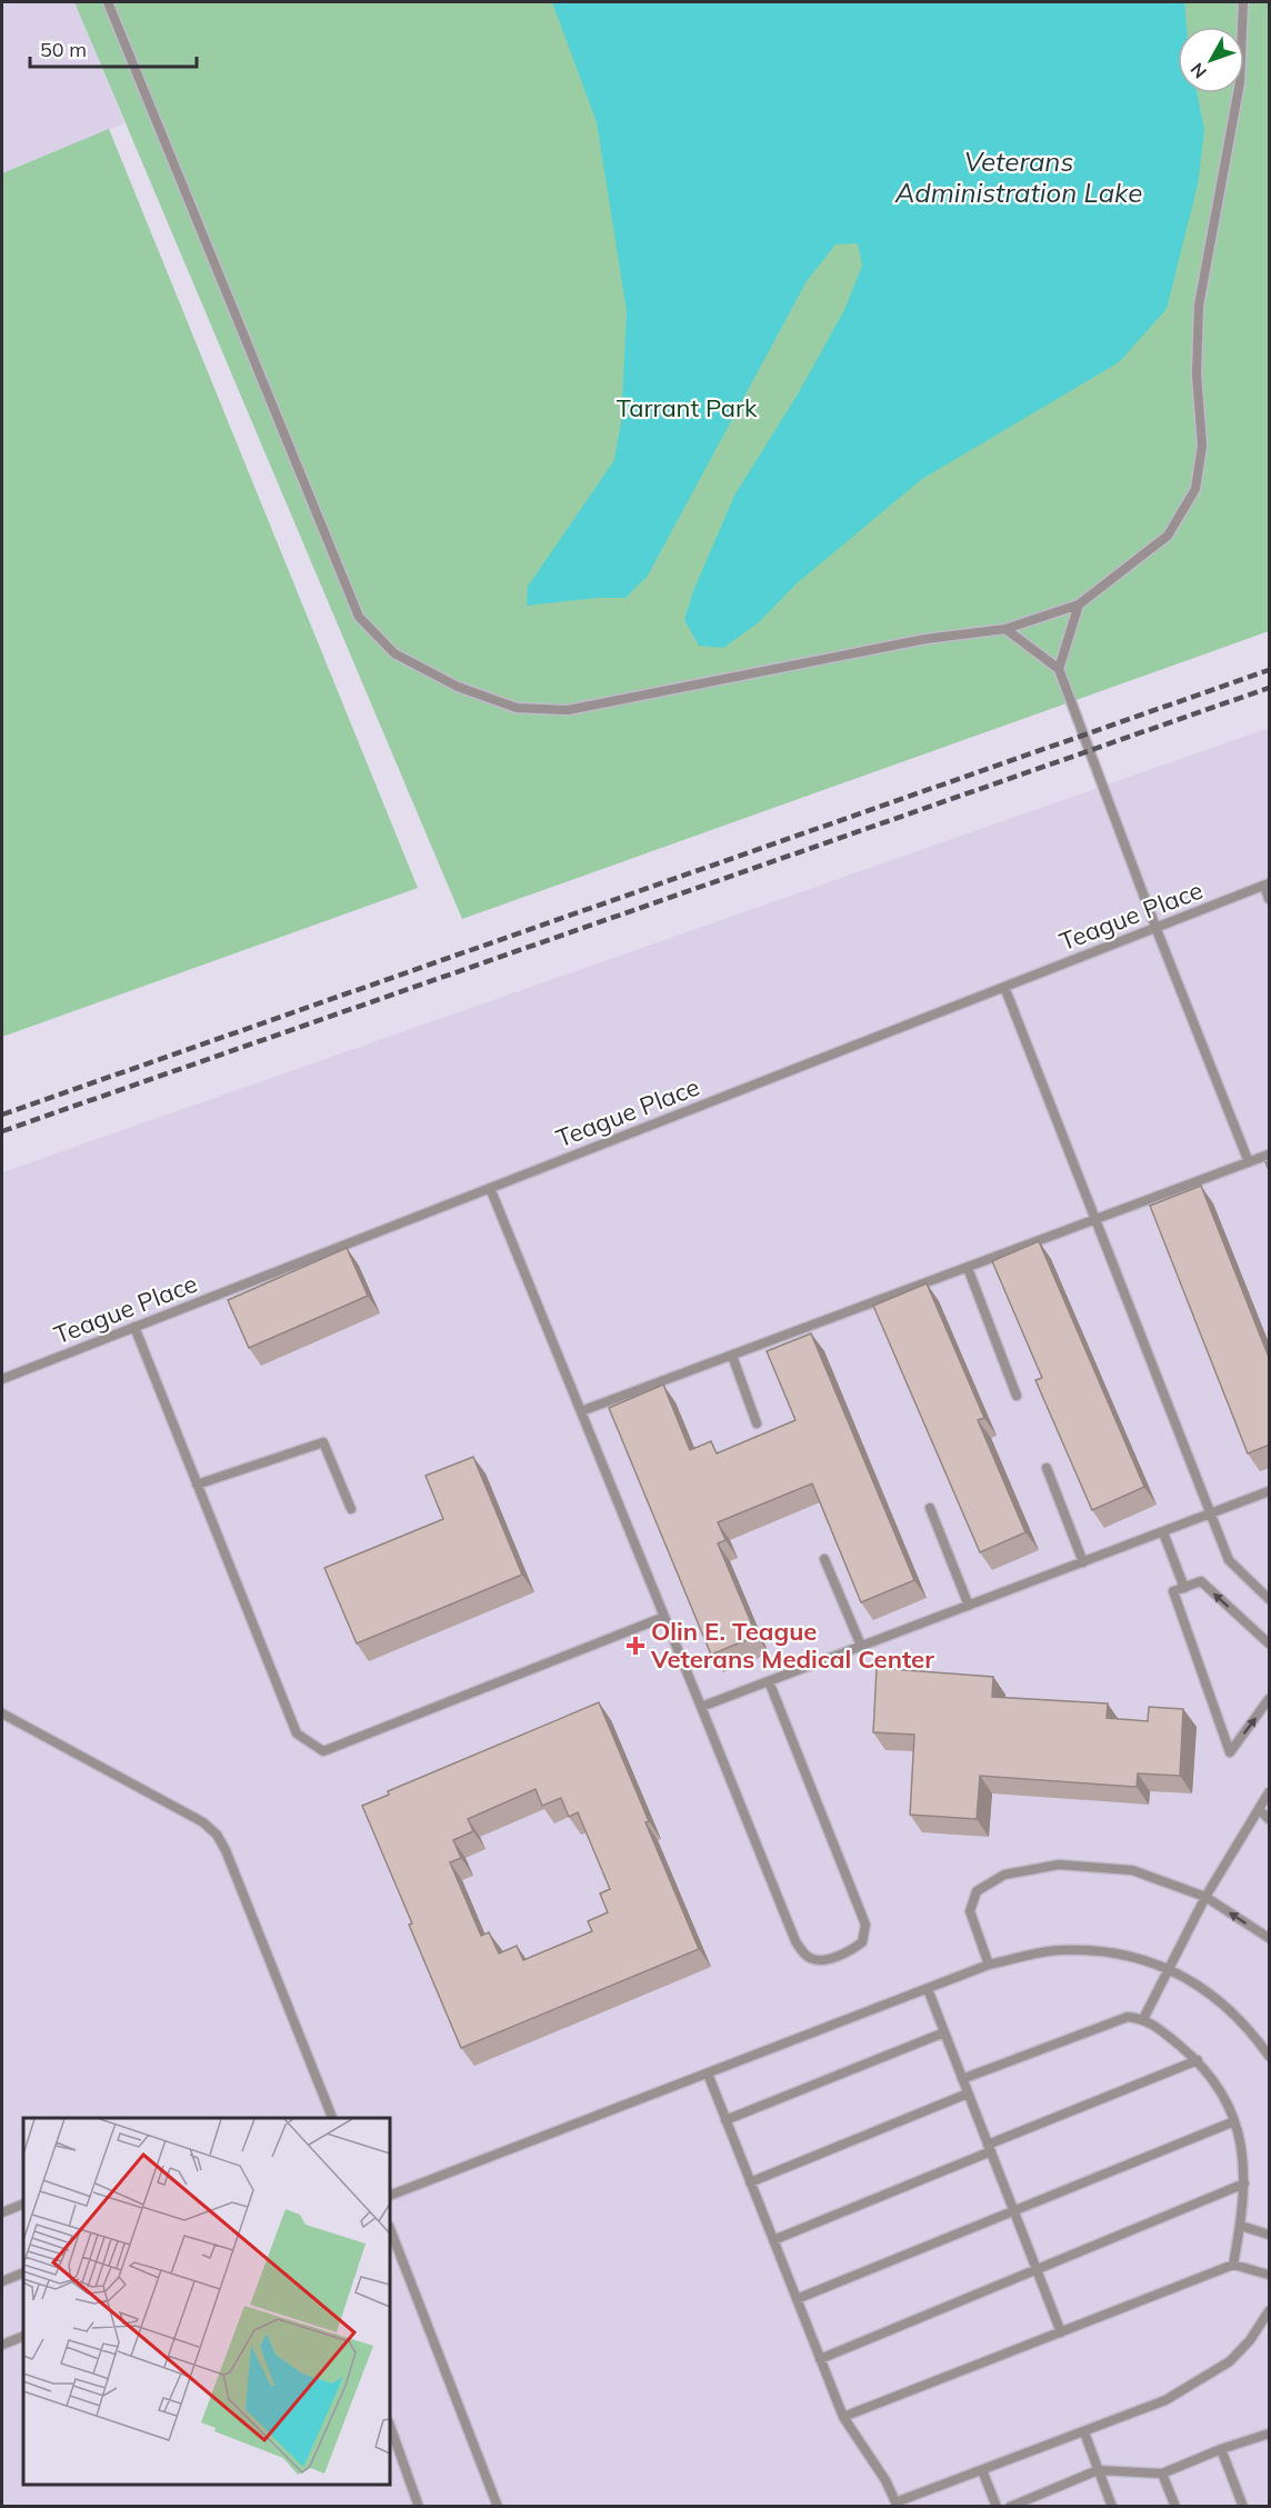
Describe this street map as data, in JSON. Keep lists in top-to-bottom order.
{
  "streets": {
    "lane": ["Teague Place"]
  },
  "water": ["Veterans Administration Lake"],
  "parks": ["Tarrant Park"],
  "places": {
    "health": ["Olin E. Teague Veterans Medical Center"]
  },
  "scale_bar": "50 m",
  "north": "bottom left"
}
